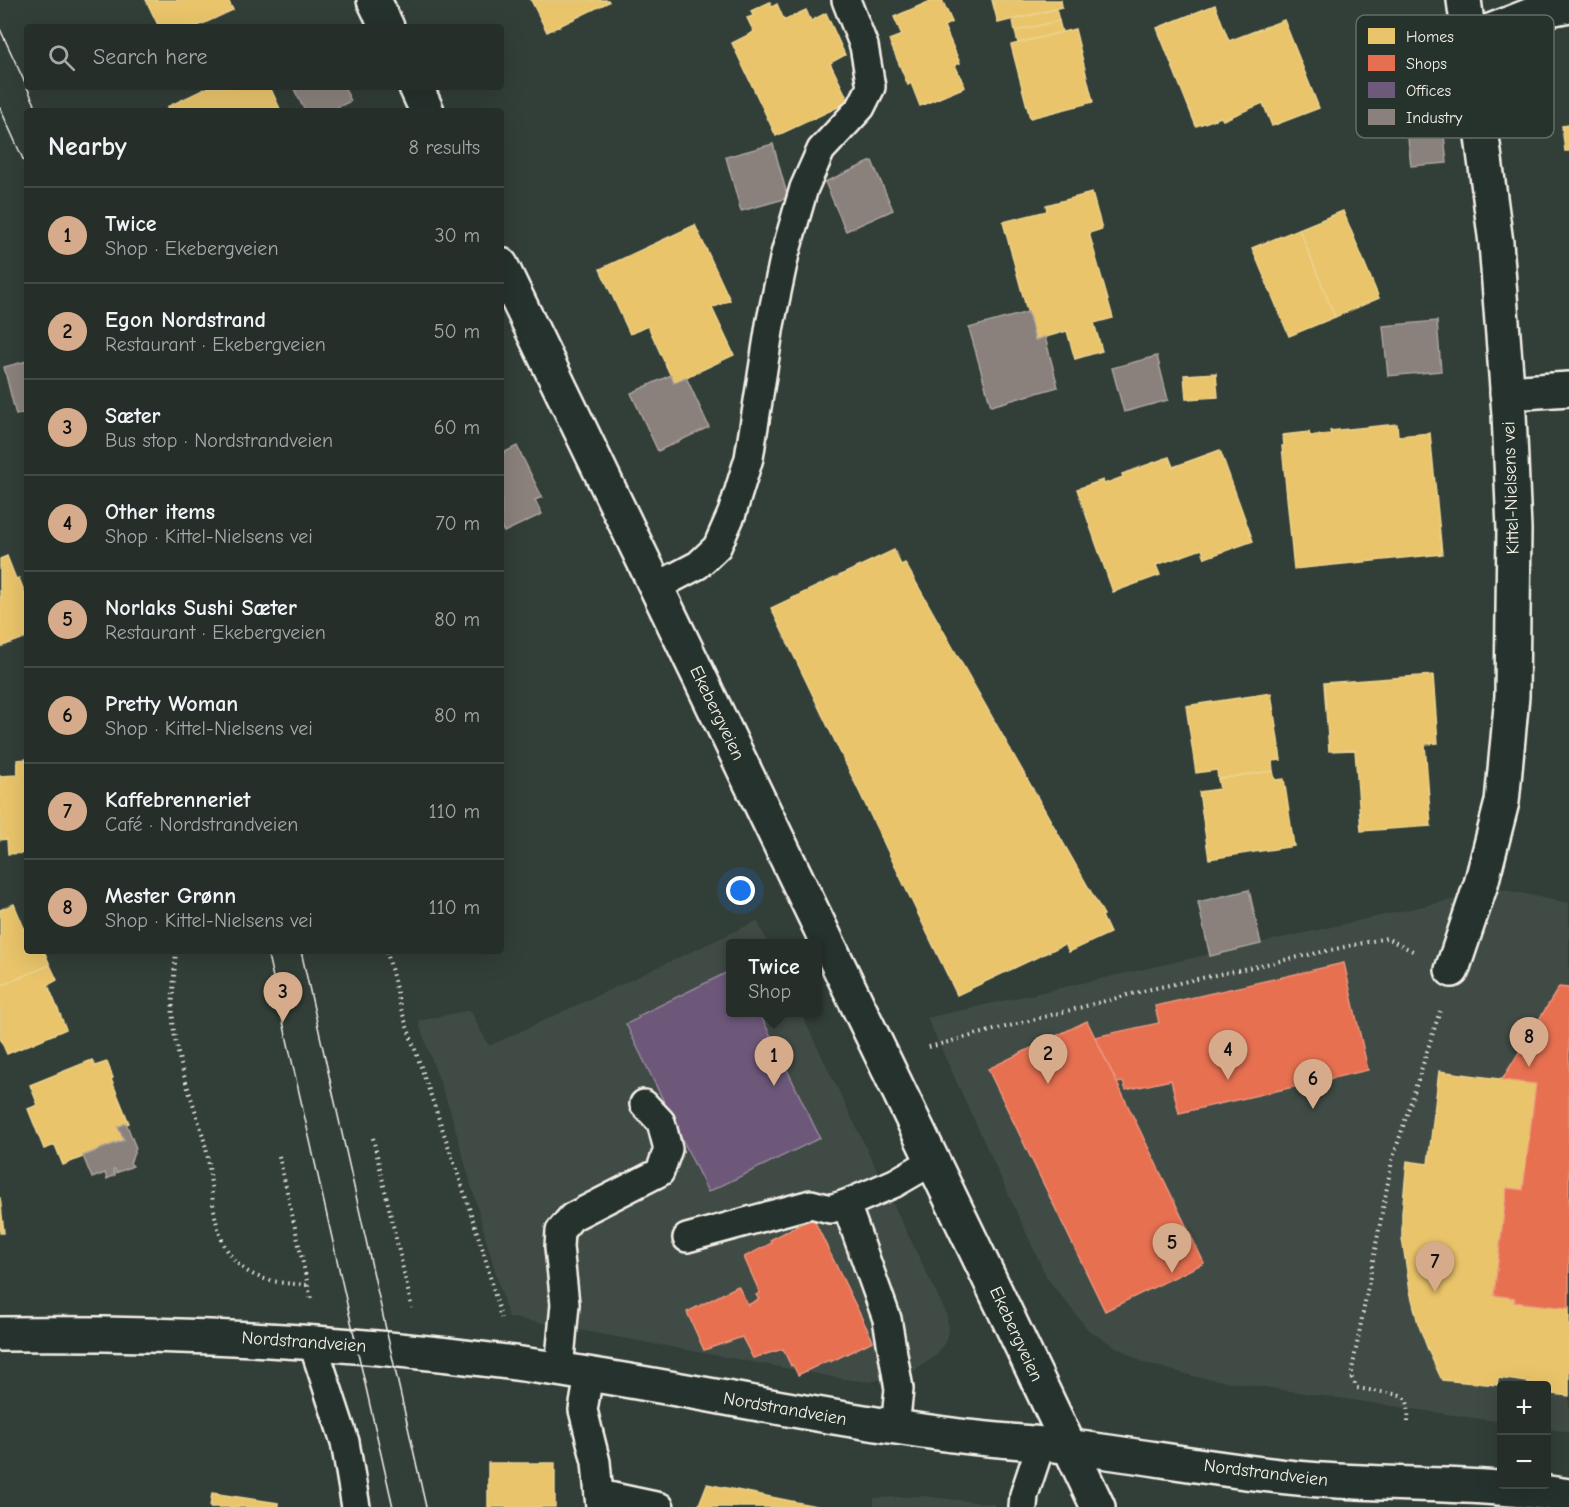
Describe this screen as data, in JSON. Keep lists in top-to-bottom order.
{
  "streets": {
    "main road": ["Kittel-Nielsens vei", "Ekebergveien", "Nordstrandveien"]
  },
  "crossings": [
    ["Ekebergveien", "Nordstrandveien"]
  ],
  "legend": [
    "Homes",
    "Shops",
    "Offices",
    "Industry"
  ],
  "page": {
    "search": "Search here",
    "heading": ["Nearby", "8 results"],
    "list": [
      {
        "mark": "1",
        "name": "Twice",
        "note": "Shop · Ekebergveien",
        "value": "30 m"
      },
      {
        "mark": "2",
        "name": "Egon Nordstrand",
        "note": "Restaurant · Ekebergveien",
        "value": "50 m"
      },
      {
        "mark": "3",
        "name": "Sæter",
        "note": "Bus stop · Nordstrandveien",
        "value": "60 m"
      },
      {
        "mark": "4",
        "name": "Other items",
        "note": "Shop · Kittel-Nielsens vei",
        "value": "70 m"
      },
      {
        "mark": "5",
        "name": "Norlaks Sushi Sæter",
        "note": "Restaurant · Ekebergveien",
        "value": "80 m"
      },
      {
        "mark": "6",
        "name": "Pretty Woman",
        "note": "Shop · Kittel-Nielsens vei",
        "value": "80 m"
      },
      {
        "mark": "7",
        "name": "Kaffebrenneriet",
        "note": "Café · Nordstrandveien",
        "value": "110 m"
      },
      {
        "mark": "8",
        "name": "Mester Grønn",
        "note": "Shop · Kittel-Nielsens vei",
        "value": "110 m"
      }
    ],
    "popup": ["Twice", "Shop"],
    "pins": [
      "3",
      "8",
      "4",
      "2",
      "1",
      "6",
      "5",
      "7"
    ],
    "map_buttons": ["+", "−"]
  }
}
